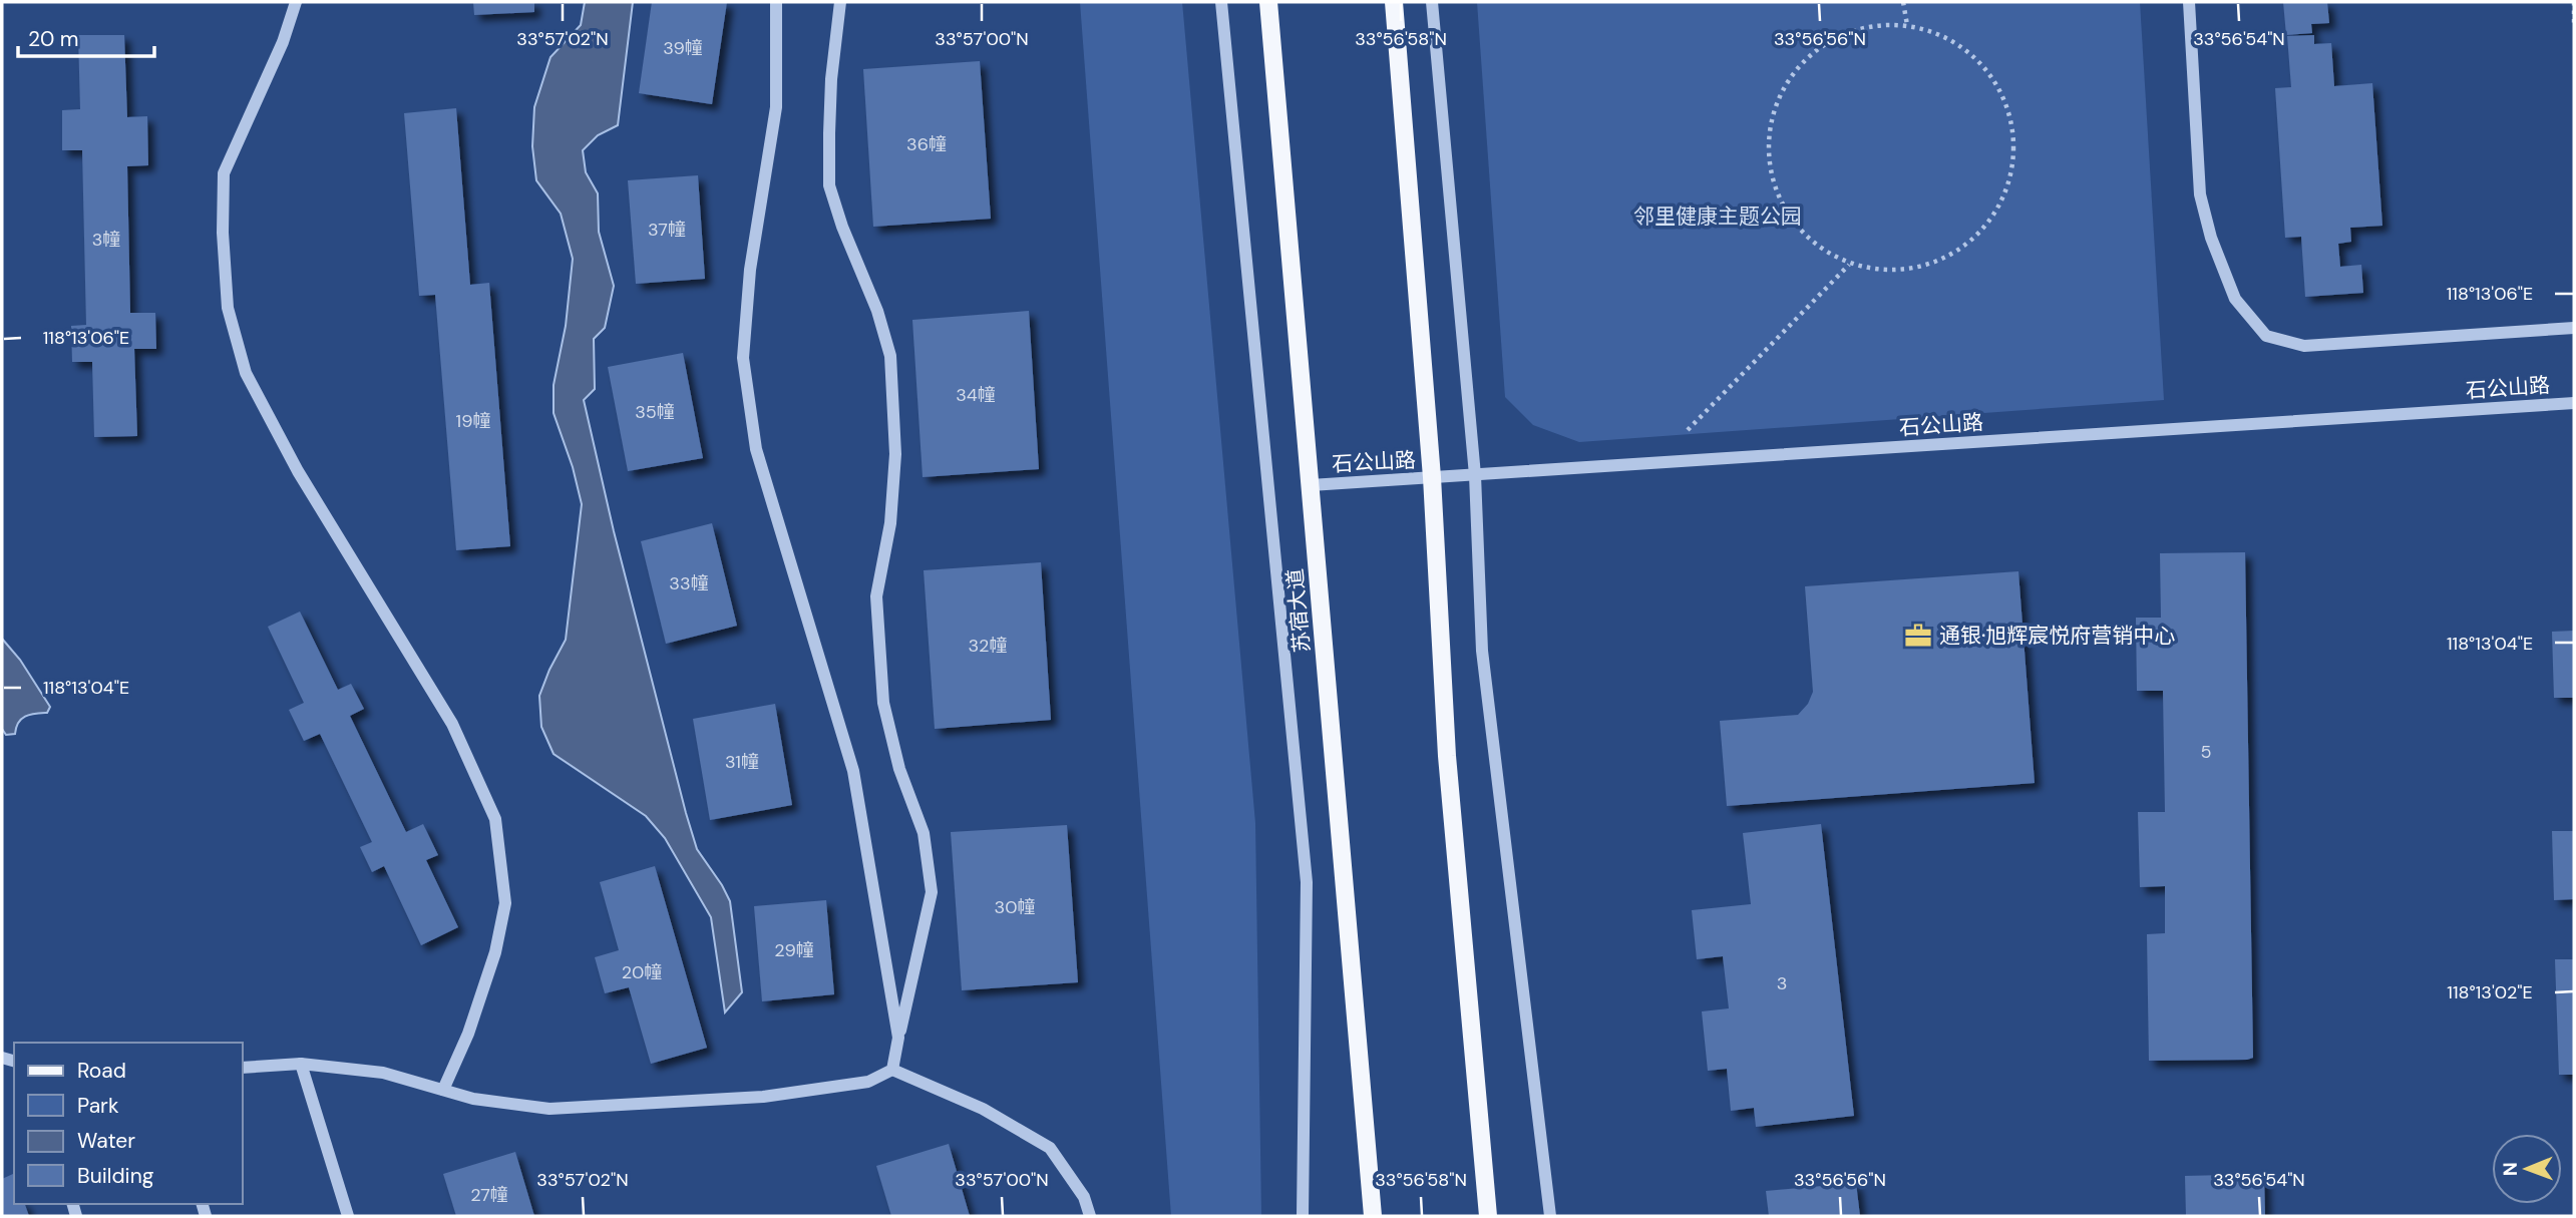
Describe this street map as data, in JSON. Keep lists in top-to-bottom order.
{
  "streets": {
    "main road": ["苏宿大道"],
    "street": ["石公山路"]
  },
  "crossings": [
    ["石公山路", "苏宿大道"]
  ],
  "parks": ["邻里健康主题公园"],
  "places": {
    "office": ["通银·旭辉宸悦府营销中心"]
  },
  "house_numbers": [
    "39幢",
    "36幢",
    "37幢",
    "3幢",
    "34幢",
    "35幢",
    "19幢",
    "33幢",
    "32幢",
    "5",
    "31幢",
    "30幢",
    "29幢",
    "20幢",
    "3",
    "27幢"
  ],
  "legend": [
    "Road",
    "Park",
    "Water",
    "Building"
  ],
  "scale_bar": "20 m",
  "north": "left",
  "coordinates": [
    "33°57'02\"N",
    "33°57'00\"N",
    "33°56'58\"N",
    "33°56'56\"N",
    "33°56'54\"N",
    "118°13'06\"E",
    "118°13'04\"E",
    "118°13'02\"E"
  ]
}
